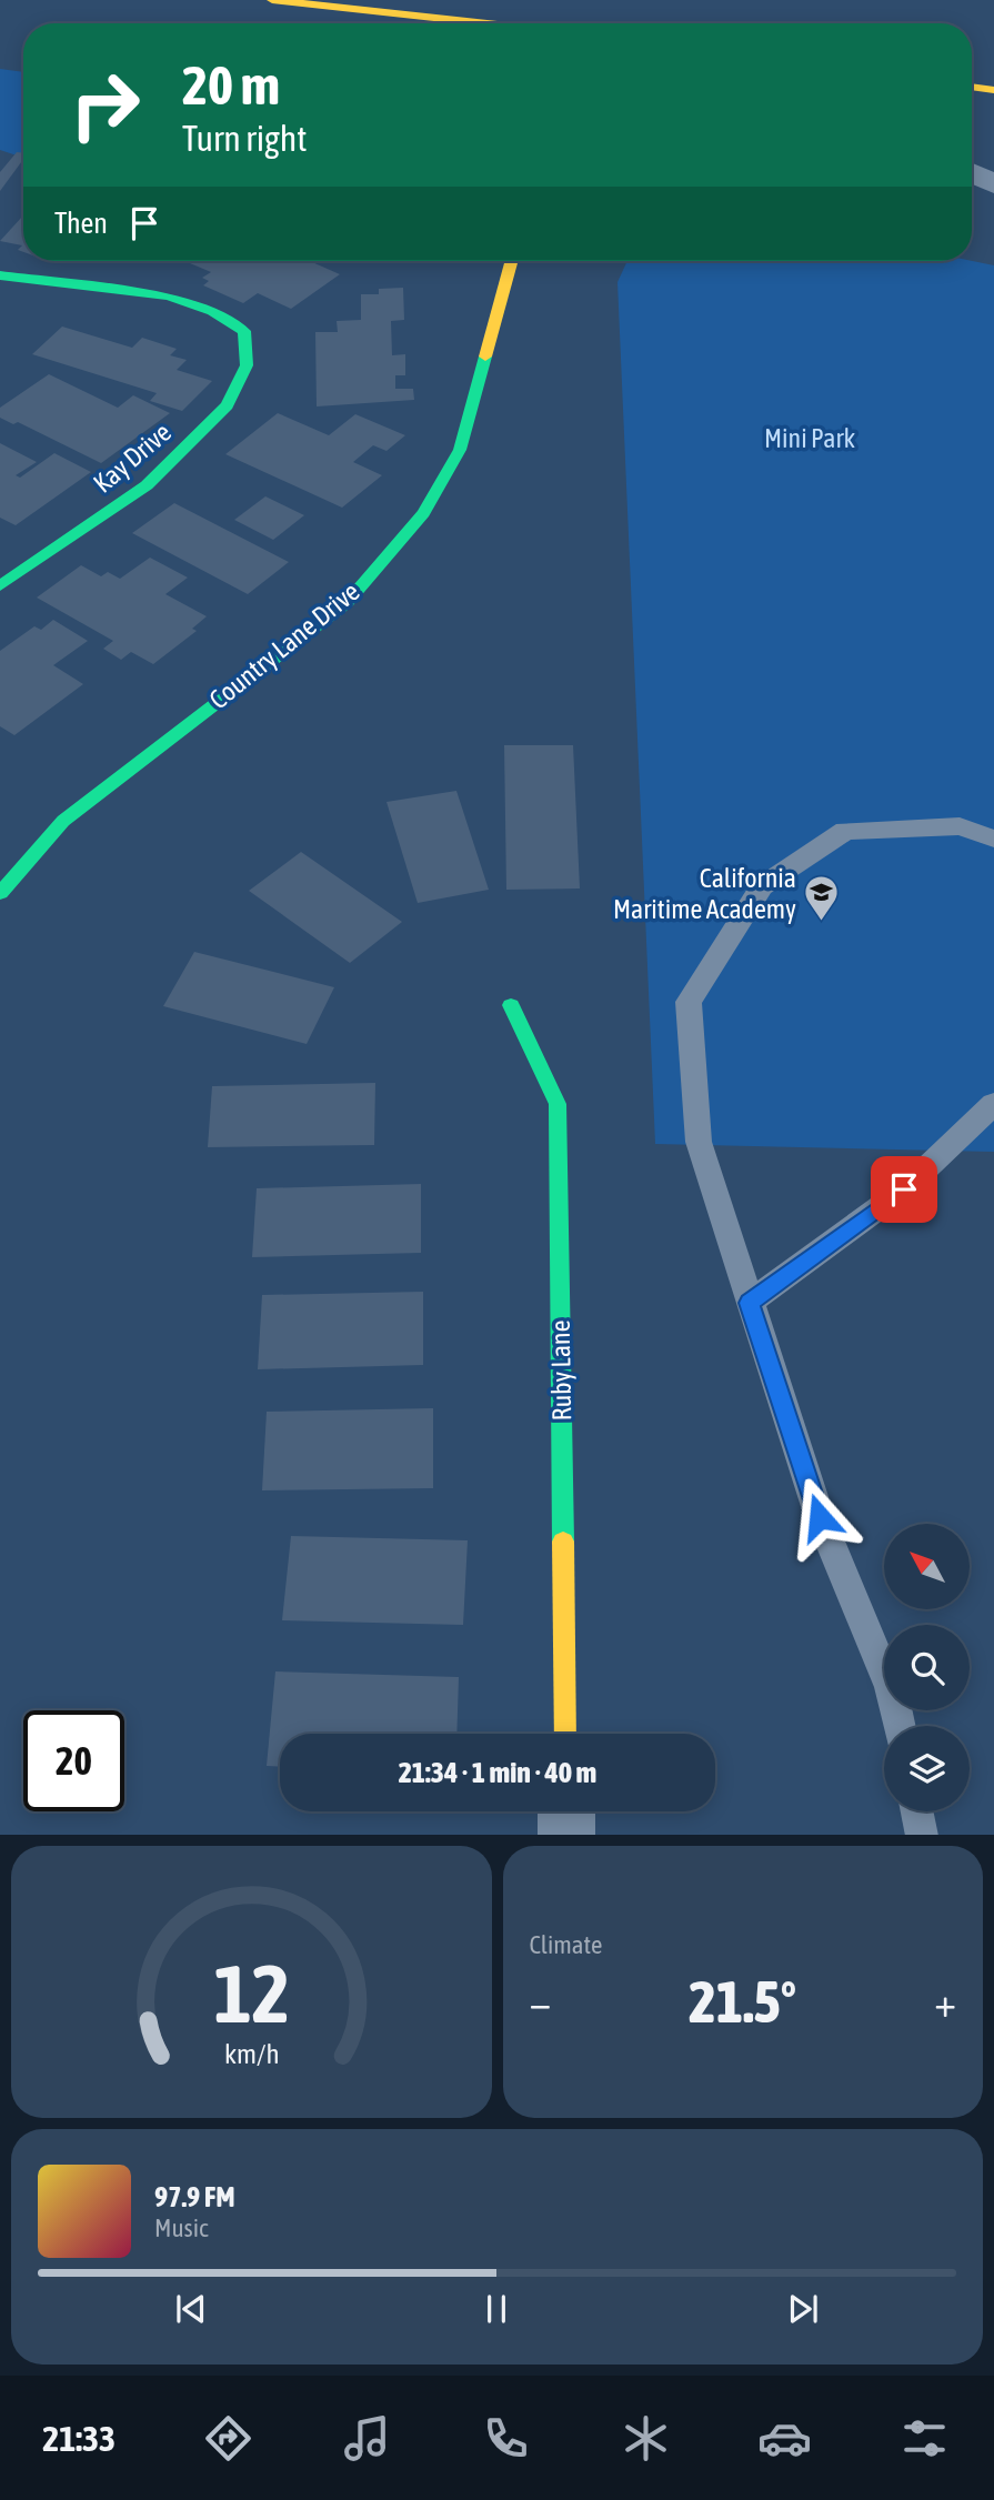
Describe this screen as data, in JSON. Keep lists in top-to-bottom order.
{
  "streets": {
    "street": ["Kay Drive", "Country Lane Drive", "Ruby Lane"]
  },
  "parks": ["Mini Park"],
  "places": {
    "school or university": ["California Maritime Academy"]
  },
  "north": "top left",
  "page": {
    "turn": ["20 m", "Turn right"],
    "then": "Then",
    "limit": "20",
    "trip": "21:34 · 1 min · 40 m",
    "tile": "Climate",
    "heat": ["−", "21.5°", "+"],
    "song": ["97.9 FM", "Music"],
    "tabs": "21:33",
    "gauge": ["12", "km/h"]
  }
}
